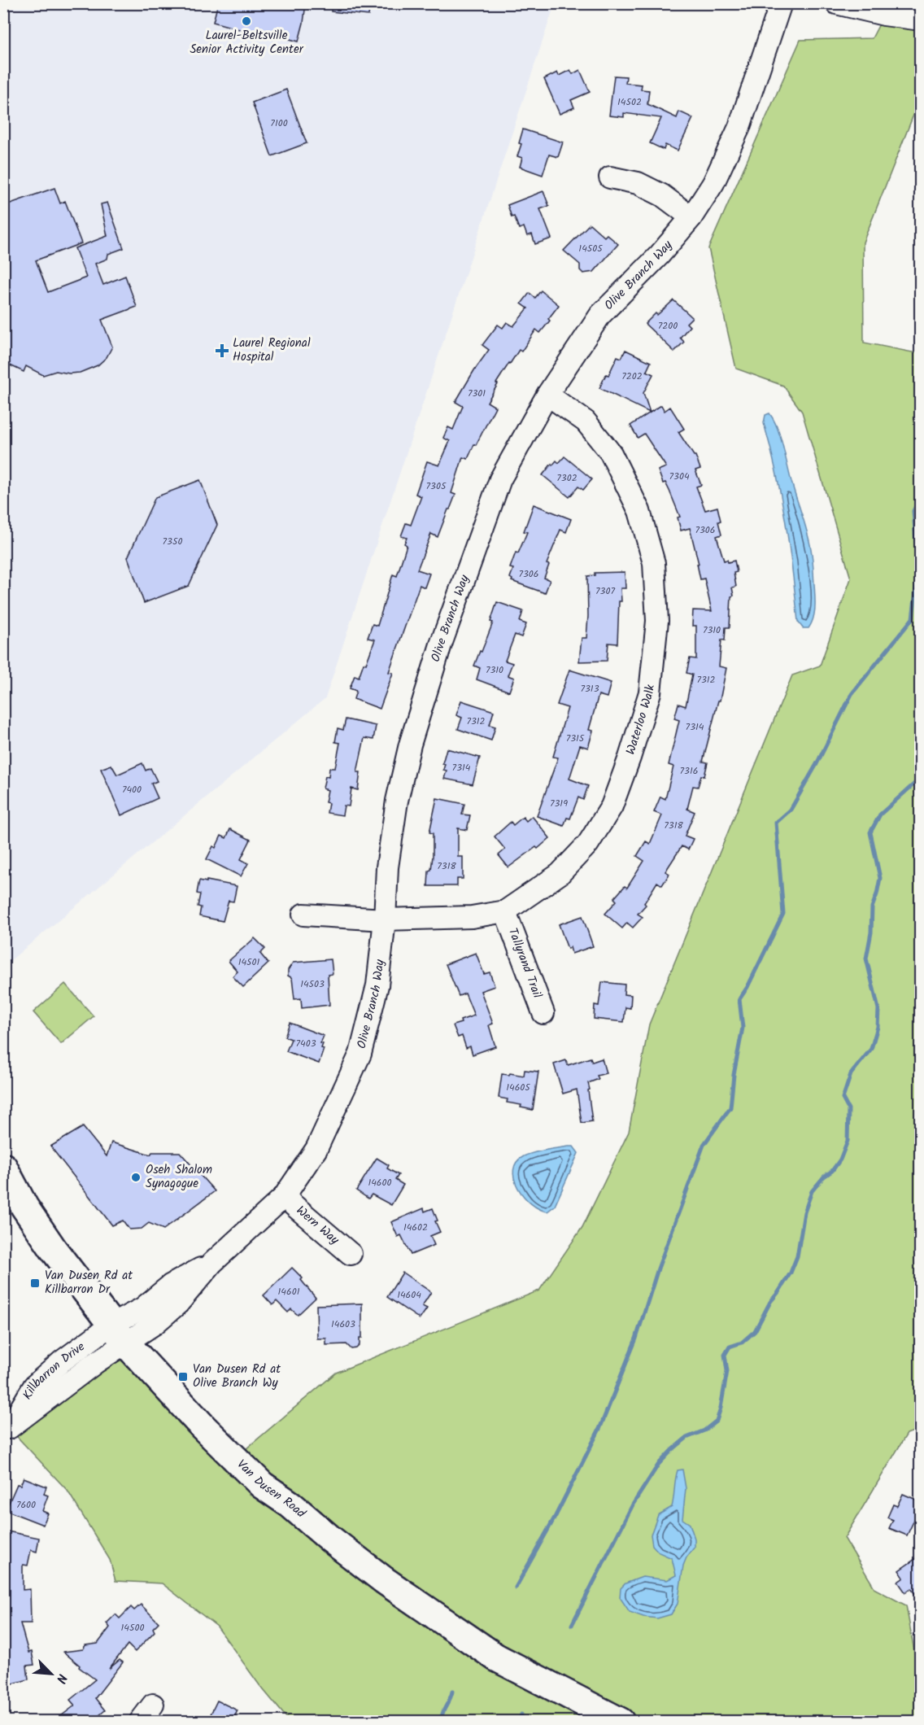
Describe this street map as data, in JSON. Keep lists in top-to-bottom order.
{
  "streets": {
    "main road": ["Van Dusen Road"],
    "street": [
      "Olive Branch Way",
      "Waterloo Walk",
      "Tallyrand Trail",
      "Wern Way",
      "Killbarron Drive"
    ]
  },
  "crossings": [
    ["Olive Branch Way", "Waterloo Walk"],
    ["Olive Branch Way", "Wern Way"],
    ["Olive Branch Way", "Killbarron Drive"],
    ["Olive Branch Way", "Van Dusen Road"],
    ["Waterloo Walk", "Tallyrand Trail"],
    ["Killbarron Drive", "Van Dusen Road"]
  ],
  "places": {
    "other": ["Laurel-Beltsville Senior Activity Center", "Oseh Shalom Synagogue"],
    "health": ["Laurel Regional Hospital"],
    "transit": ["Van Dusen Rd at Killbarron Dr", "Van Dusen Rd at Olive Branch Wy"]
  },
  "house_numbers": [
    "14502",
    "7100",
    "14505",
    "7200",
    "7202",
    "7301",
    "7304",
    "7302",
    "7305",
    "7306",
    "7350",
    "7306",
    "7307",
    "7310",
    "7310",
    "7312",
    "7313",
    "7312",
    "7314",
    "7315",
    "7314",
    "7316",
    "7400",
    "7319",
    "7318",
    "7318",
    "14501",
    "14503",
    "7403",
    "14605",
    "14600",
    "14602",
    "14601",
    "14604",
    "14603",
    "7600",
    "14500"
  ],
  "north": "bottom right"
}
